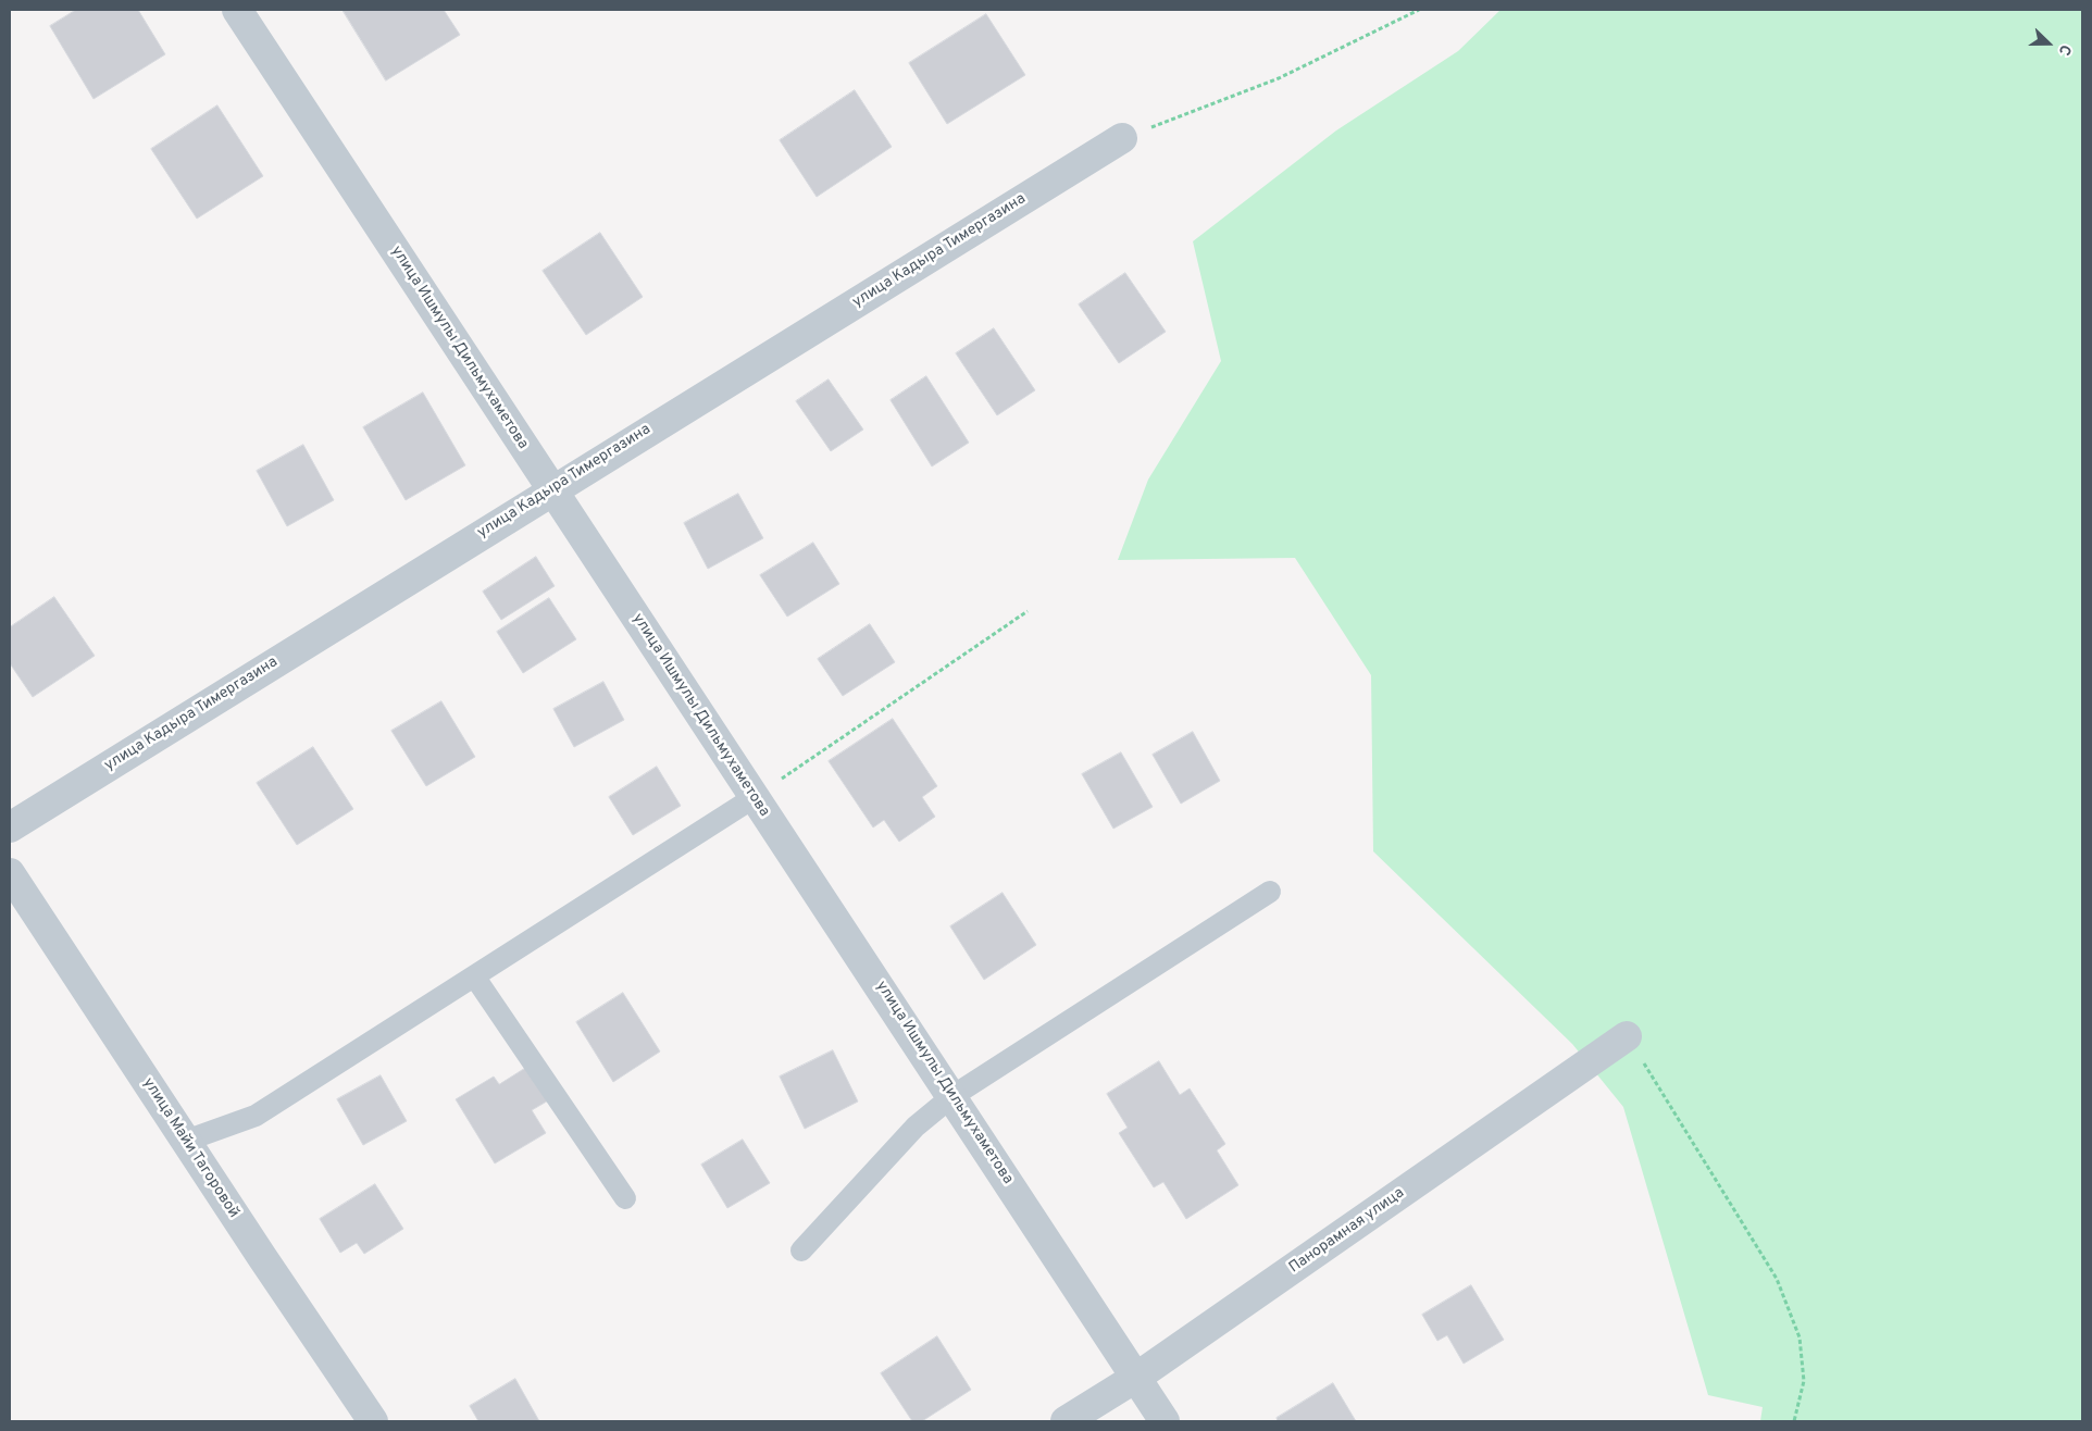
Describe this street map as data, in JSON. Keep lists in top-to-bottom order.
{
  "streets": {
    "street": [
      "улица Кадыра Тимергазина",
      "улица Ишмулы Дильмухаметова",
      "улица Майи Тагоровой",
      "Панорамная улица"
    ]
  },
  "crossings": [
    ["улица Кадыра Тимергазина", "улица Ишмулы Дильмухаметова"],
    ["улица Ишмулы Дильмухаметова", "Панорамная улица"]
  ],
  "north": "right"
}
